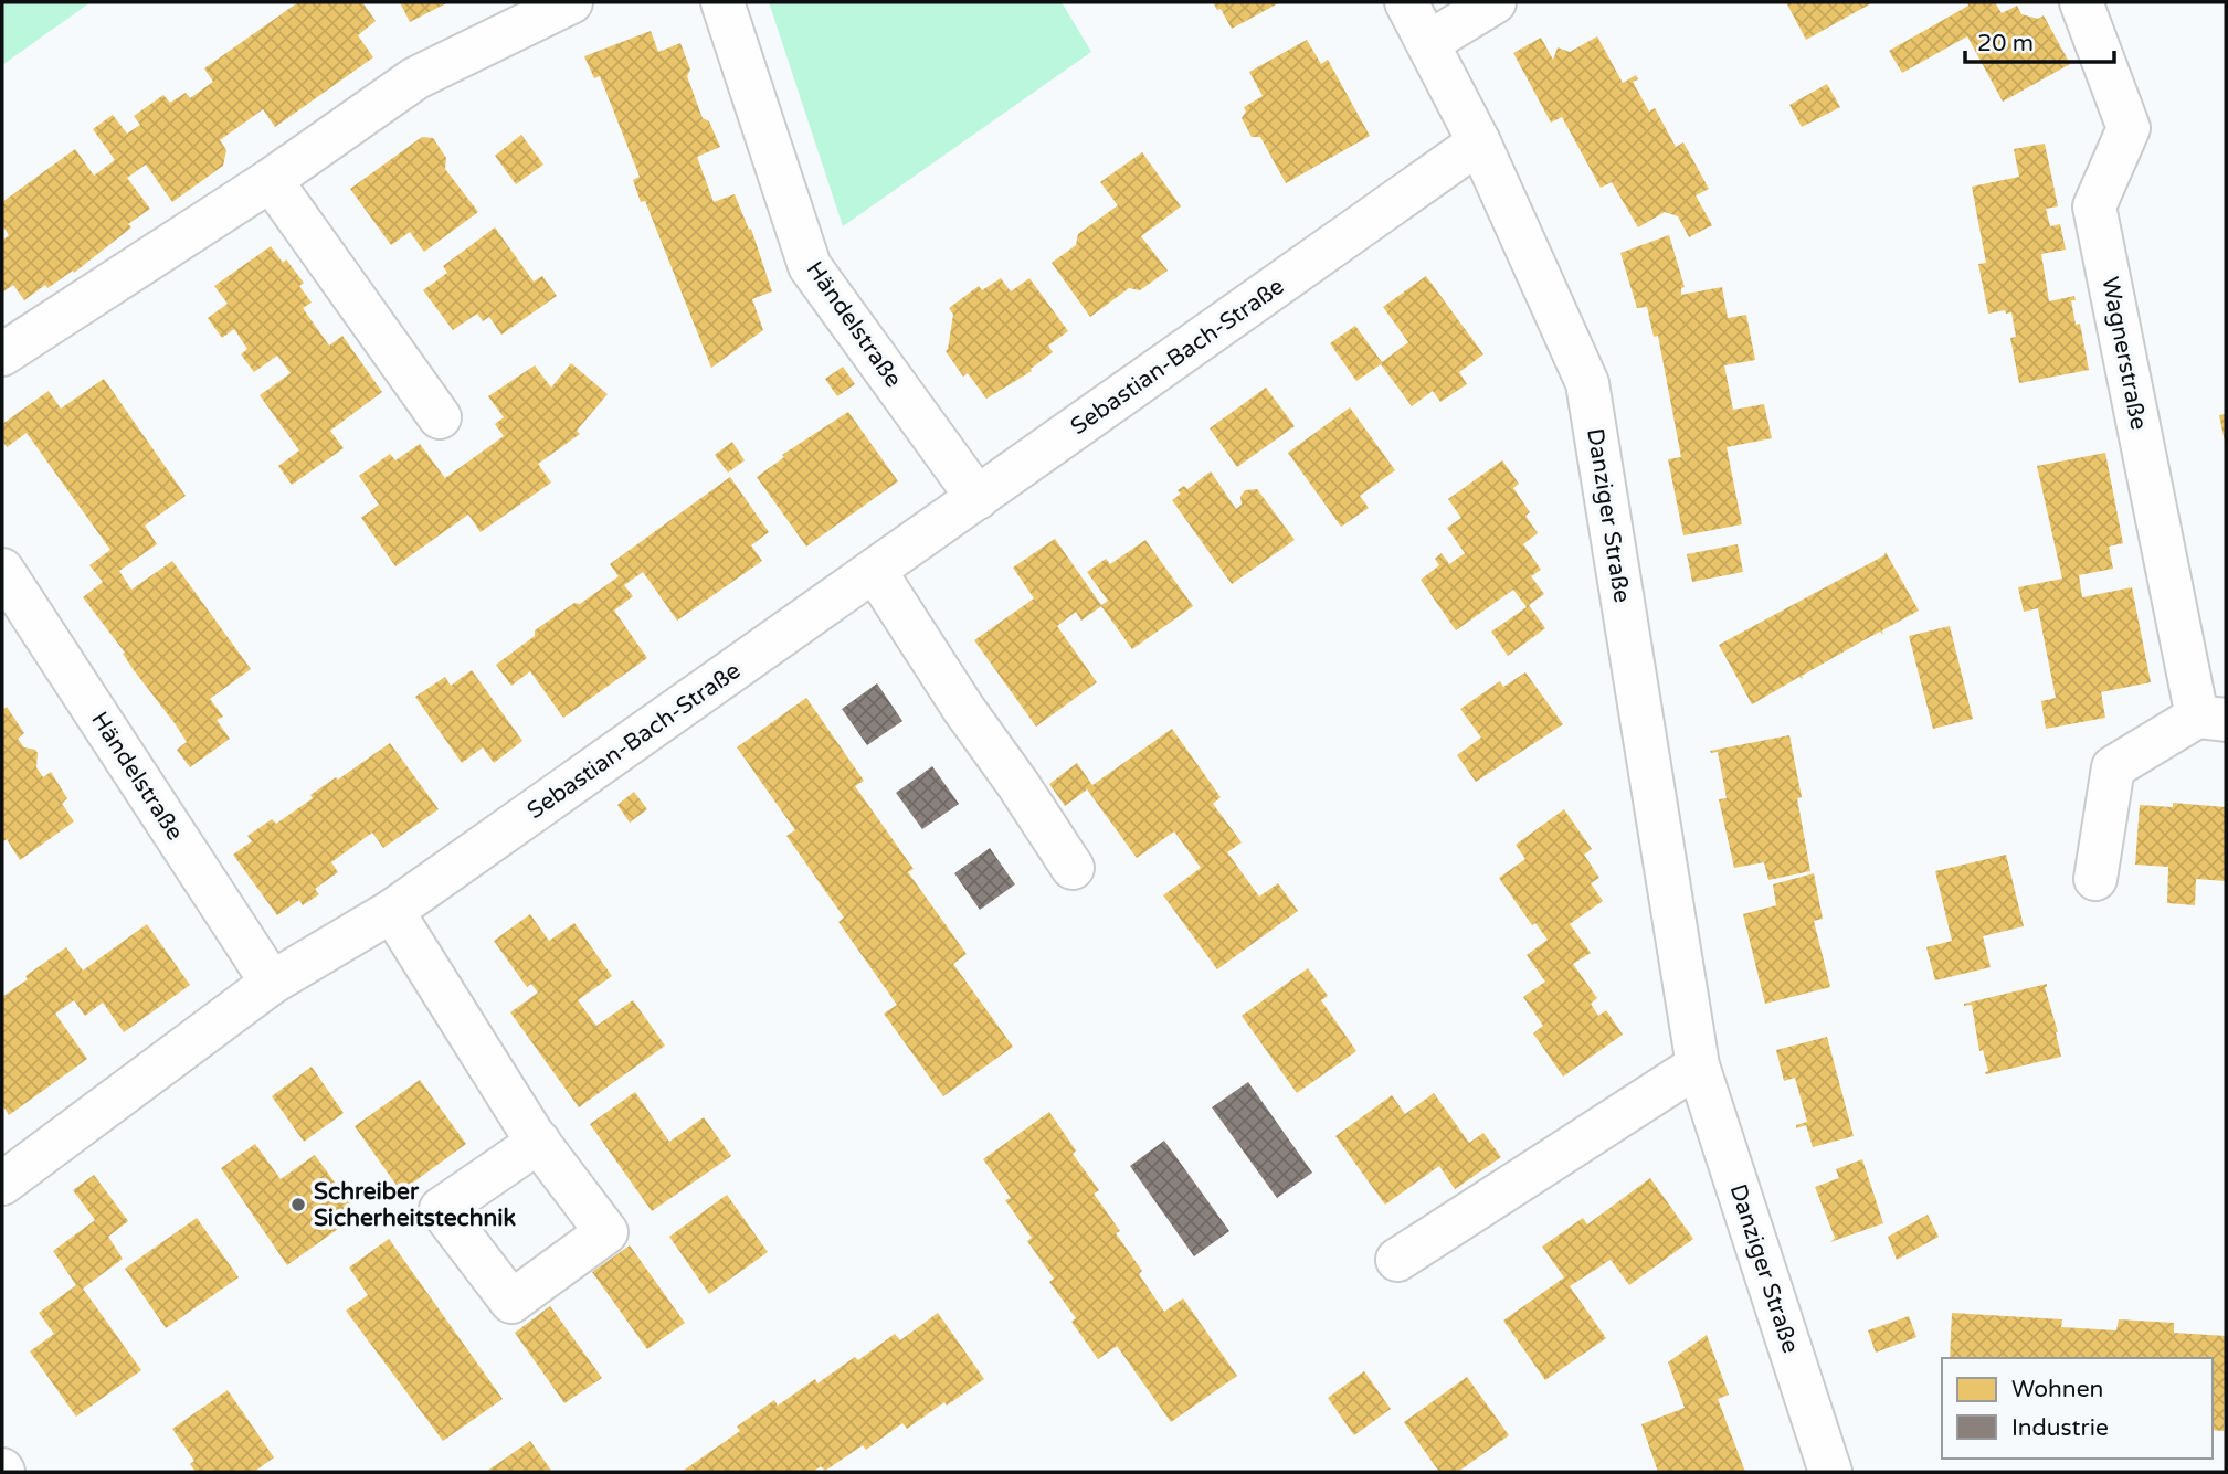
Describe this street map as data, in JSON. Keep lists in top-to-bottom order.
{
  "streets": {
    "street": [
      "Händelstraße",
      "Wagnerstraße",
      "Sebastian-Bach-Straße",
      "Danziger Straße"
    ]
  },
  "crossings": [
    ["Händelstraße", "Sebastian-Bach-Straße"],
    ["Sebastian-Bach-Straße", "Danziger Straße"]
  ],
  "places": ["Schreiber Sicherheitstechnik"],
  "legend": ["Wohnen", "Industrie"],
  "scale_bar": "20 m"
}
